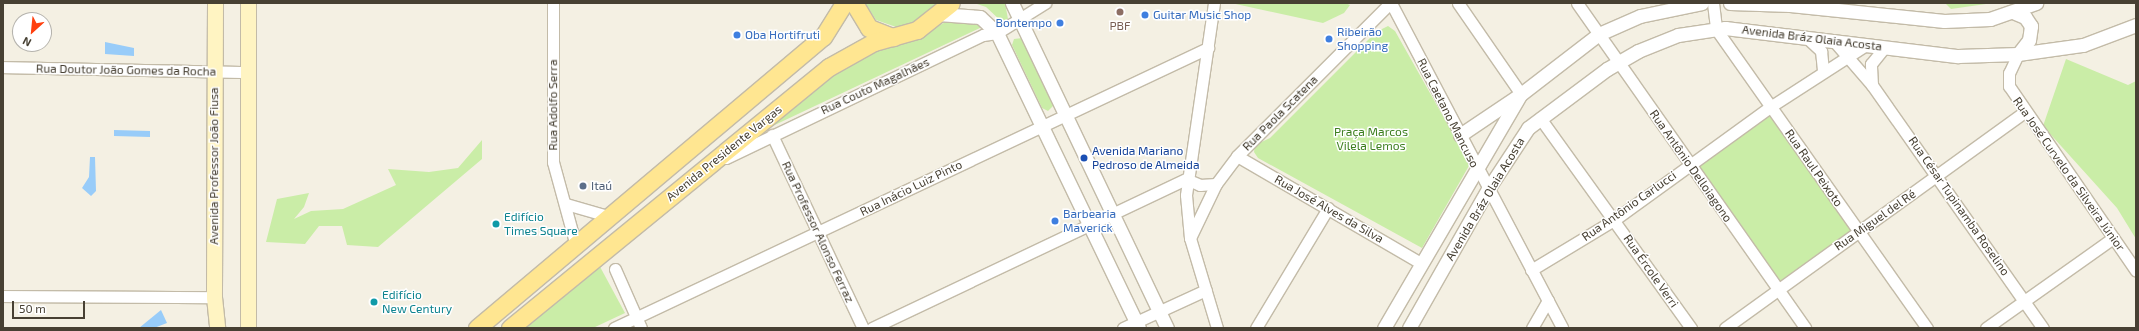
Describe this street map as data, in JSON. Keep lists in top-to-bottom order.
{
  "streets": {
    "main road": ["Avenida Presidente Vargas", "Avenida Professor João Fiusa"],
    "street": [
      "Avenida Bráz Olaia Acosta",
      "Rua Doutor João Gomes da Rocha",
      "Rua Couto Magalhães",
      "Rua Adolfo Serra",
      "Rua Paola Scatena",
      "Rua Caetano Mancuso",
      "Rua Antônio Delloiagono",
      "Rua Raul Peixoto",
      "Rua José Curvelo da Silveira Júnior",
      "Rua Inácio Luiz Pinto",
      "Rua Antônio Carlucci",
      "Rua César Tupinamba Roselino",
      "Rua José Alves da Silva",
      "Rua Miguel del Ré",
      "Rua Professor Alonso Ferraz",
      "Rua Ércole Verri"
    ]
  },
  "crossings": [
    ["Avenida Bráz Olaia Acosta", "Rua Caetano Mancuso"],
    ["Avenida Bráz Olaia Acosta", "Rua Antônio Delloiagono"],
    ["Avenida Bráz Olaia Acosta", "Rua Raul Peixoto"],
    ["Avenida Bráz Olaia Acosta", "Rua José Curvelo da Silveira Júnior"],
    ["Avenida Bráz Olaia Acosta", "Rua Antônio Carlucci"],
    ["Avenida Bráz Olaia Acosta", "Rua César Tupinamba Roselino"],
    ["Avenida Bráz Olaia Acosta", "Rua José Alves da Silva"],
    ["Avenida Bráz Olaia Acosta", "Rua Ércole Verri"],
    ["Rua Doutor João Gomes da Rocha", "Avenida Professor João Fiusa"],
    ["Rua Couto Magalhães", "Avenida Presidente Vargas"],
    ["Rua Couto Magalhães", "Rua Professor Alonso Ferraz"],
    ["Rua Adolfo Serra", "Avenida Presidente Vargas"],
    ["Rua Paola Scatena", "Rua Caetano Mancuso"],
    ["Rua Paola Scatena", "Rua José Alves da Silva"],
    ["Rua Caetano Mancuso", "Rua Antônio Carlucci"],
    ["Rua Antônio Delloiagono", "Rua Antônio Carlucci"],
    ["Rua Antônio Delloiagono", "Rua Miguel del Ré"],
    ["Rua Raul Peixoto", "Rua Antônio Carlucci"],
    ["Rua Raul Peixoto", "Rua Miguel del Ré"],
    ["Rua José Curvelo da Silveira Júnior", "Rua Miguel del Ré"],
    ["Rua Inácio Luiz Pinto", "Rua Professor Alonso Ferraz"],
    ["Rua Antônio Carlucci", "Rua César Tupinamba Roselino"],
    ["Rua Antônio Carlucci", "Rua Ércole Verri"],
    ["Rua César Tupinamba Roselino", "Rua Miguel del Ré"]
  ],
  "parks": ["Praça Marcos Vilela Lemos"],
  "places": [
    "PBF",
    "Guitar Music Shop",
    "Bontempo",
    "Oba Hortifruti",
    "Ribeirão Shopping",
    "Avenida Mariano Pedroso de Almeida",
    "Itaú",
    "Barbearia Maverick",
    "Edifício Times Square",
    "Edifício New Century"
  ],
  "scale_bar": "50 m",
  "north": "bottom left"
}
